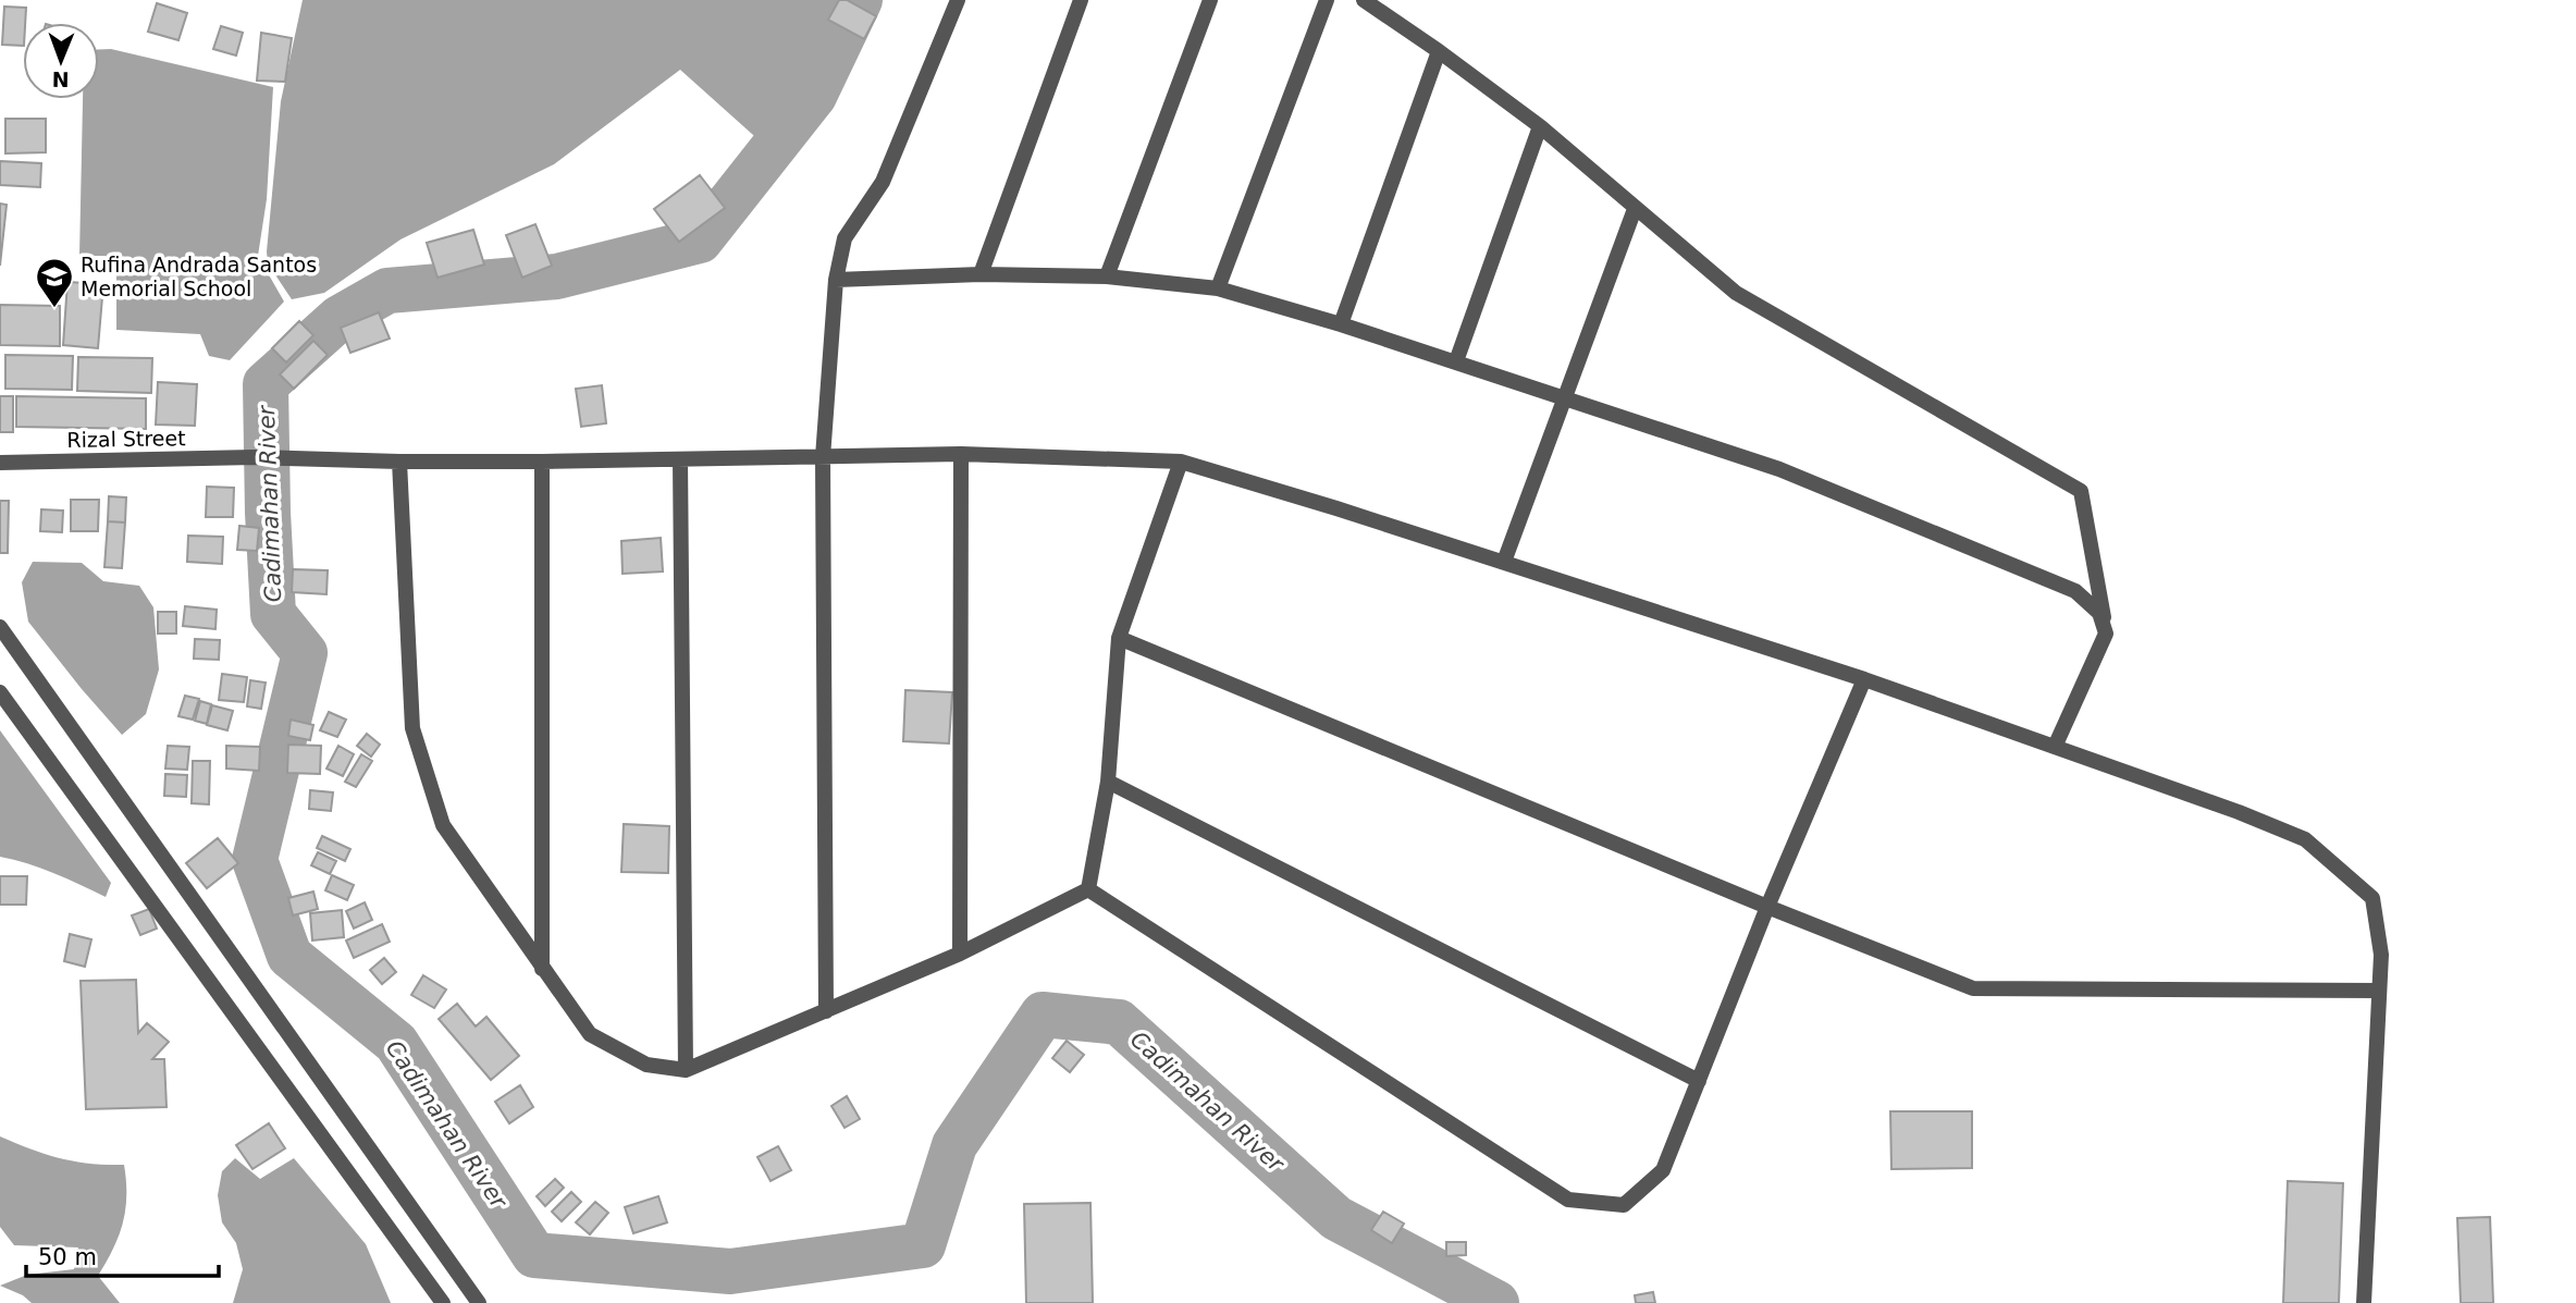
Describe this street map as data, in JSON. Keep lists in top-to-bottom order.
{
  "streets": {
    "street": ["Rizal Street"]
  },
  "water": ["Cadimahan River"],
  "places": {
    "school or university": ["Rufina Andrada Santos Memorial School"]
  },
  "scale_bar": "50 m",
  "north": "bottom"
}
